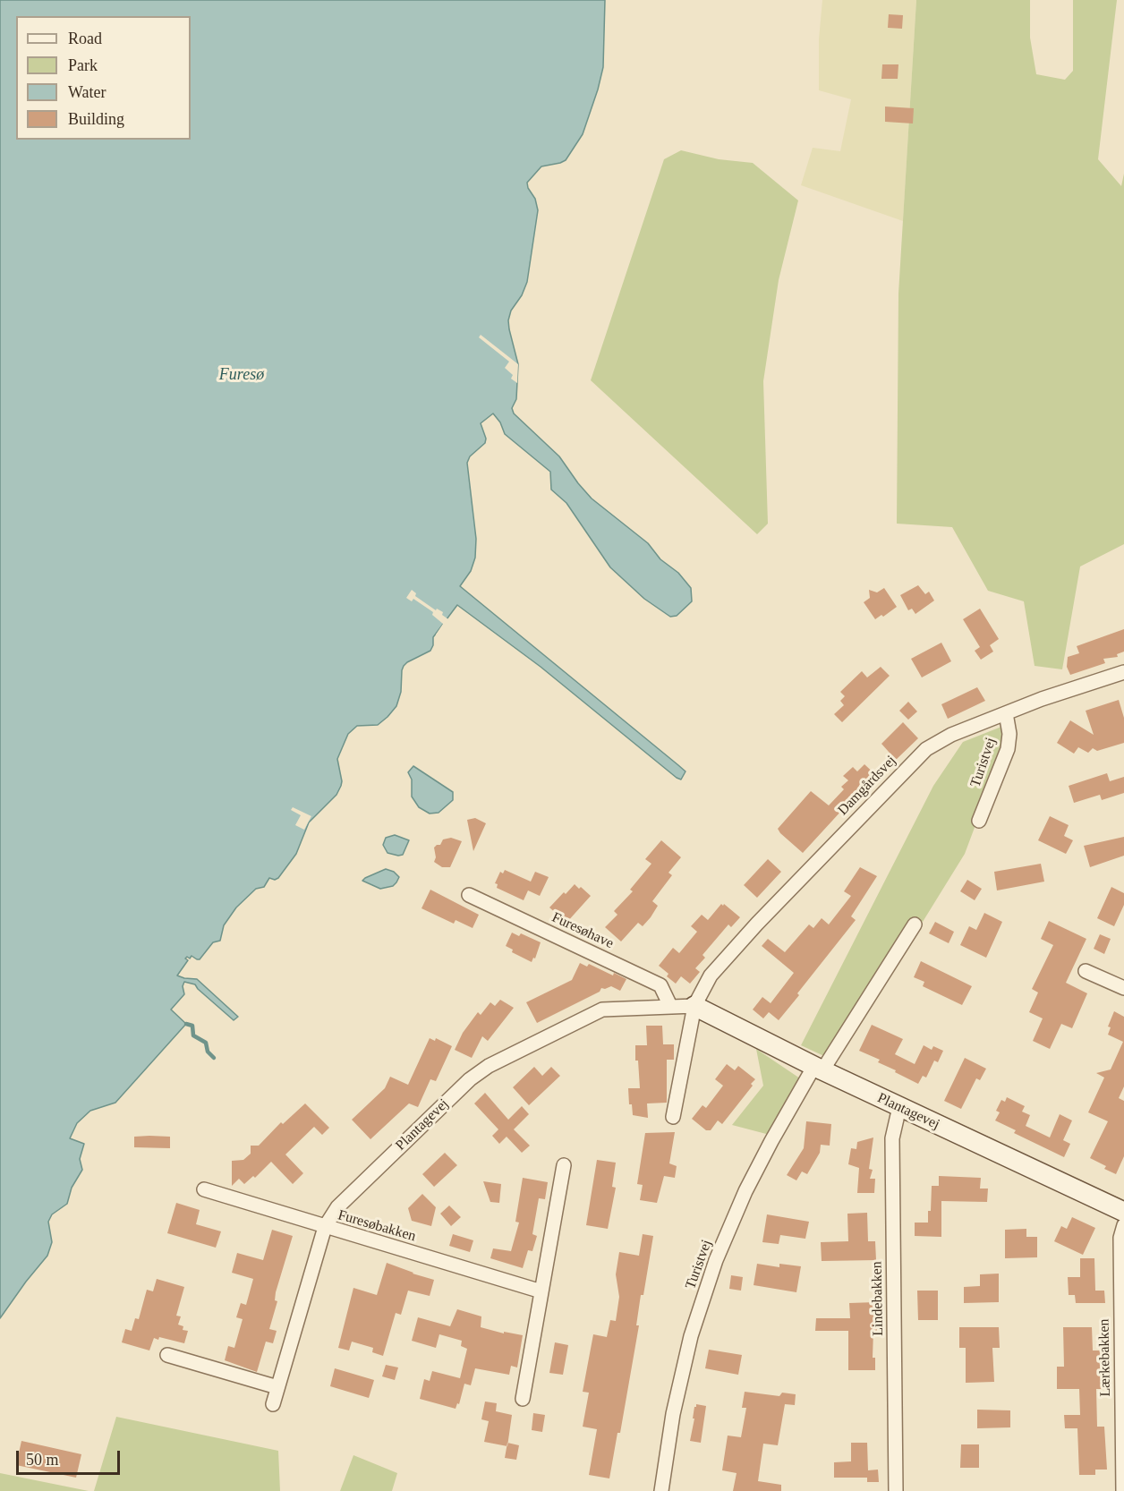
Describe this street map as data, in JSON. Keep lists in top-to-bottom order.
{
  "streets": {
    "street": [
      "Turistvej",
      "Damgårdsvej",
      "Furesøhave",
      "Plantagevej",
      "Furesøbakken",
      "Lindebakken",
      "Lærkebakken"
    ]
  },
  "crossings": [
    ["Turistvej", "Damgårdsvej"],
    ["Turistvej", "Plantagevej"],
    ["Damgårdsvej", "Plantagevej"],
    ["Furesøhave", "Plantagevej"],
    ["Plantagevej", "Furesøbakken"],
    ["Plantagevej", "Lindebakken"]
  ],
  "water": ["Furesø"],
  "legend": [
    "Road",
    "Park",
    "Water",
    "Building"
  ],
  "scale_bar": "50 m"
}
